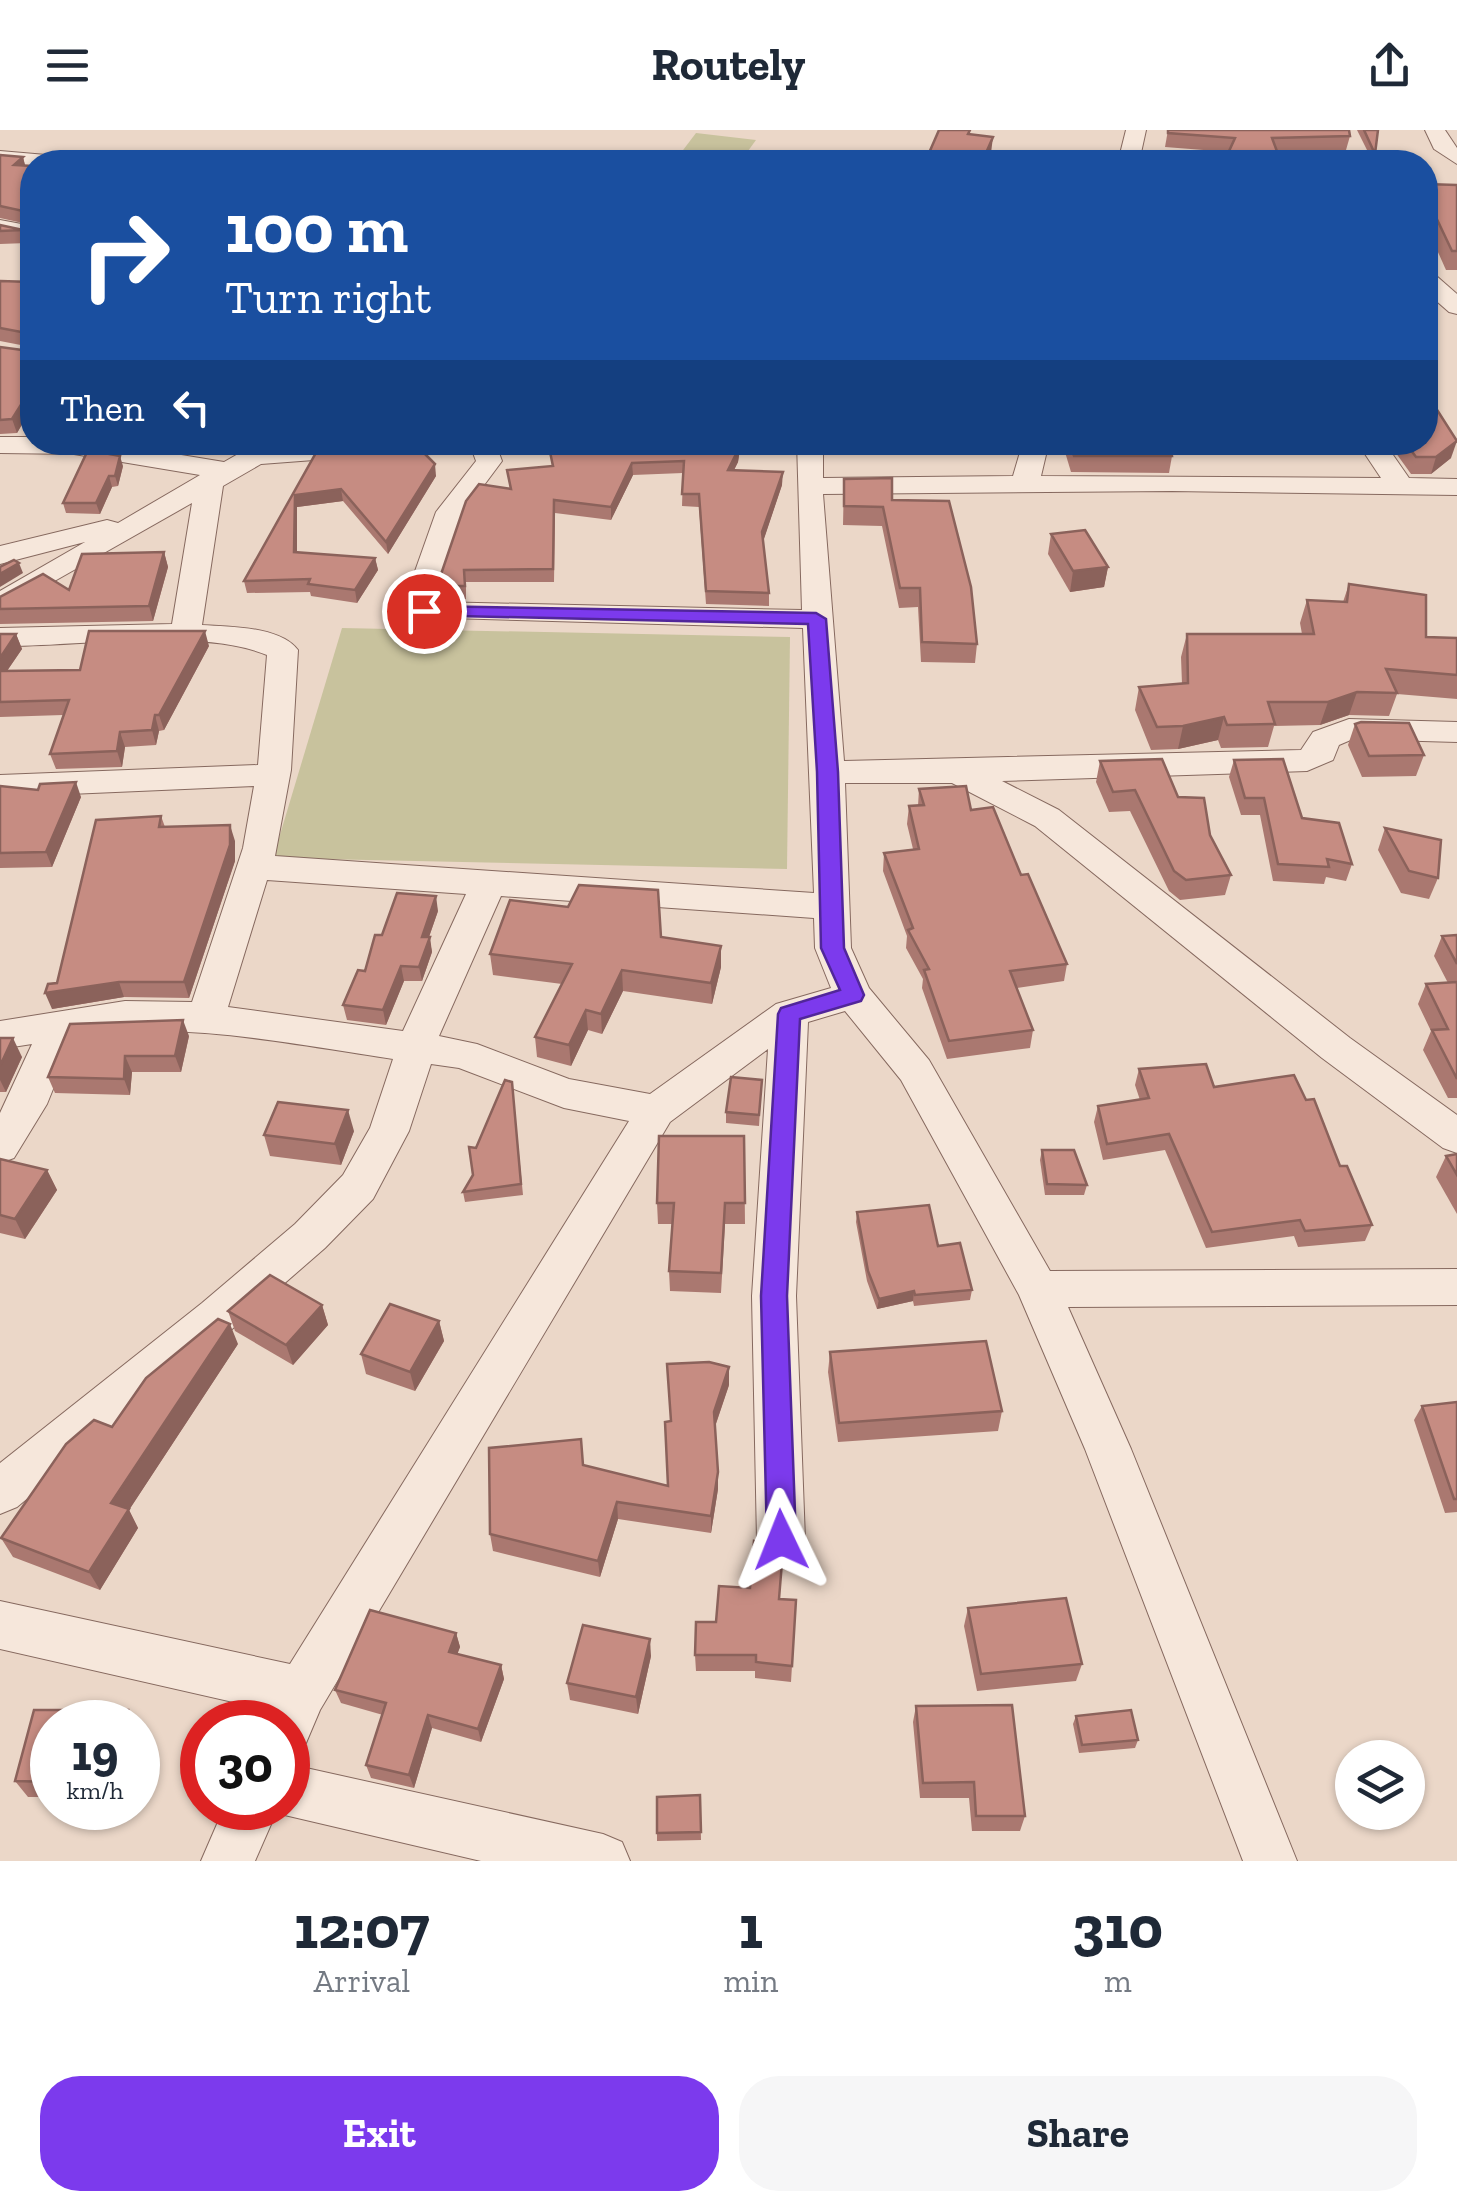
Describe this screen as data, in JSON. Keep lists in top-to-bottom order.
{
  "page": {
    "header": "Routely",
    "turn": ["100 m", "Turn right"],
    "then": "Then",
    "speed": "19 km/h",
    "limit": "30",
    "eta": [
      "12:07",
      "Arrival",
      "1",
      "min",
      "310",
      "m"
    ],
    "buttons": ["Exit", "Share"]
  }
}
